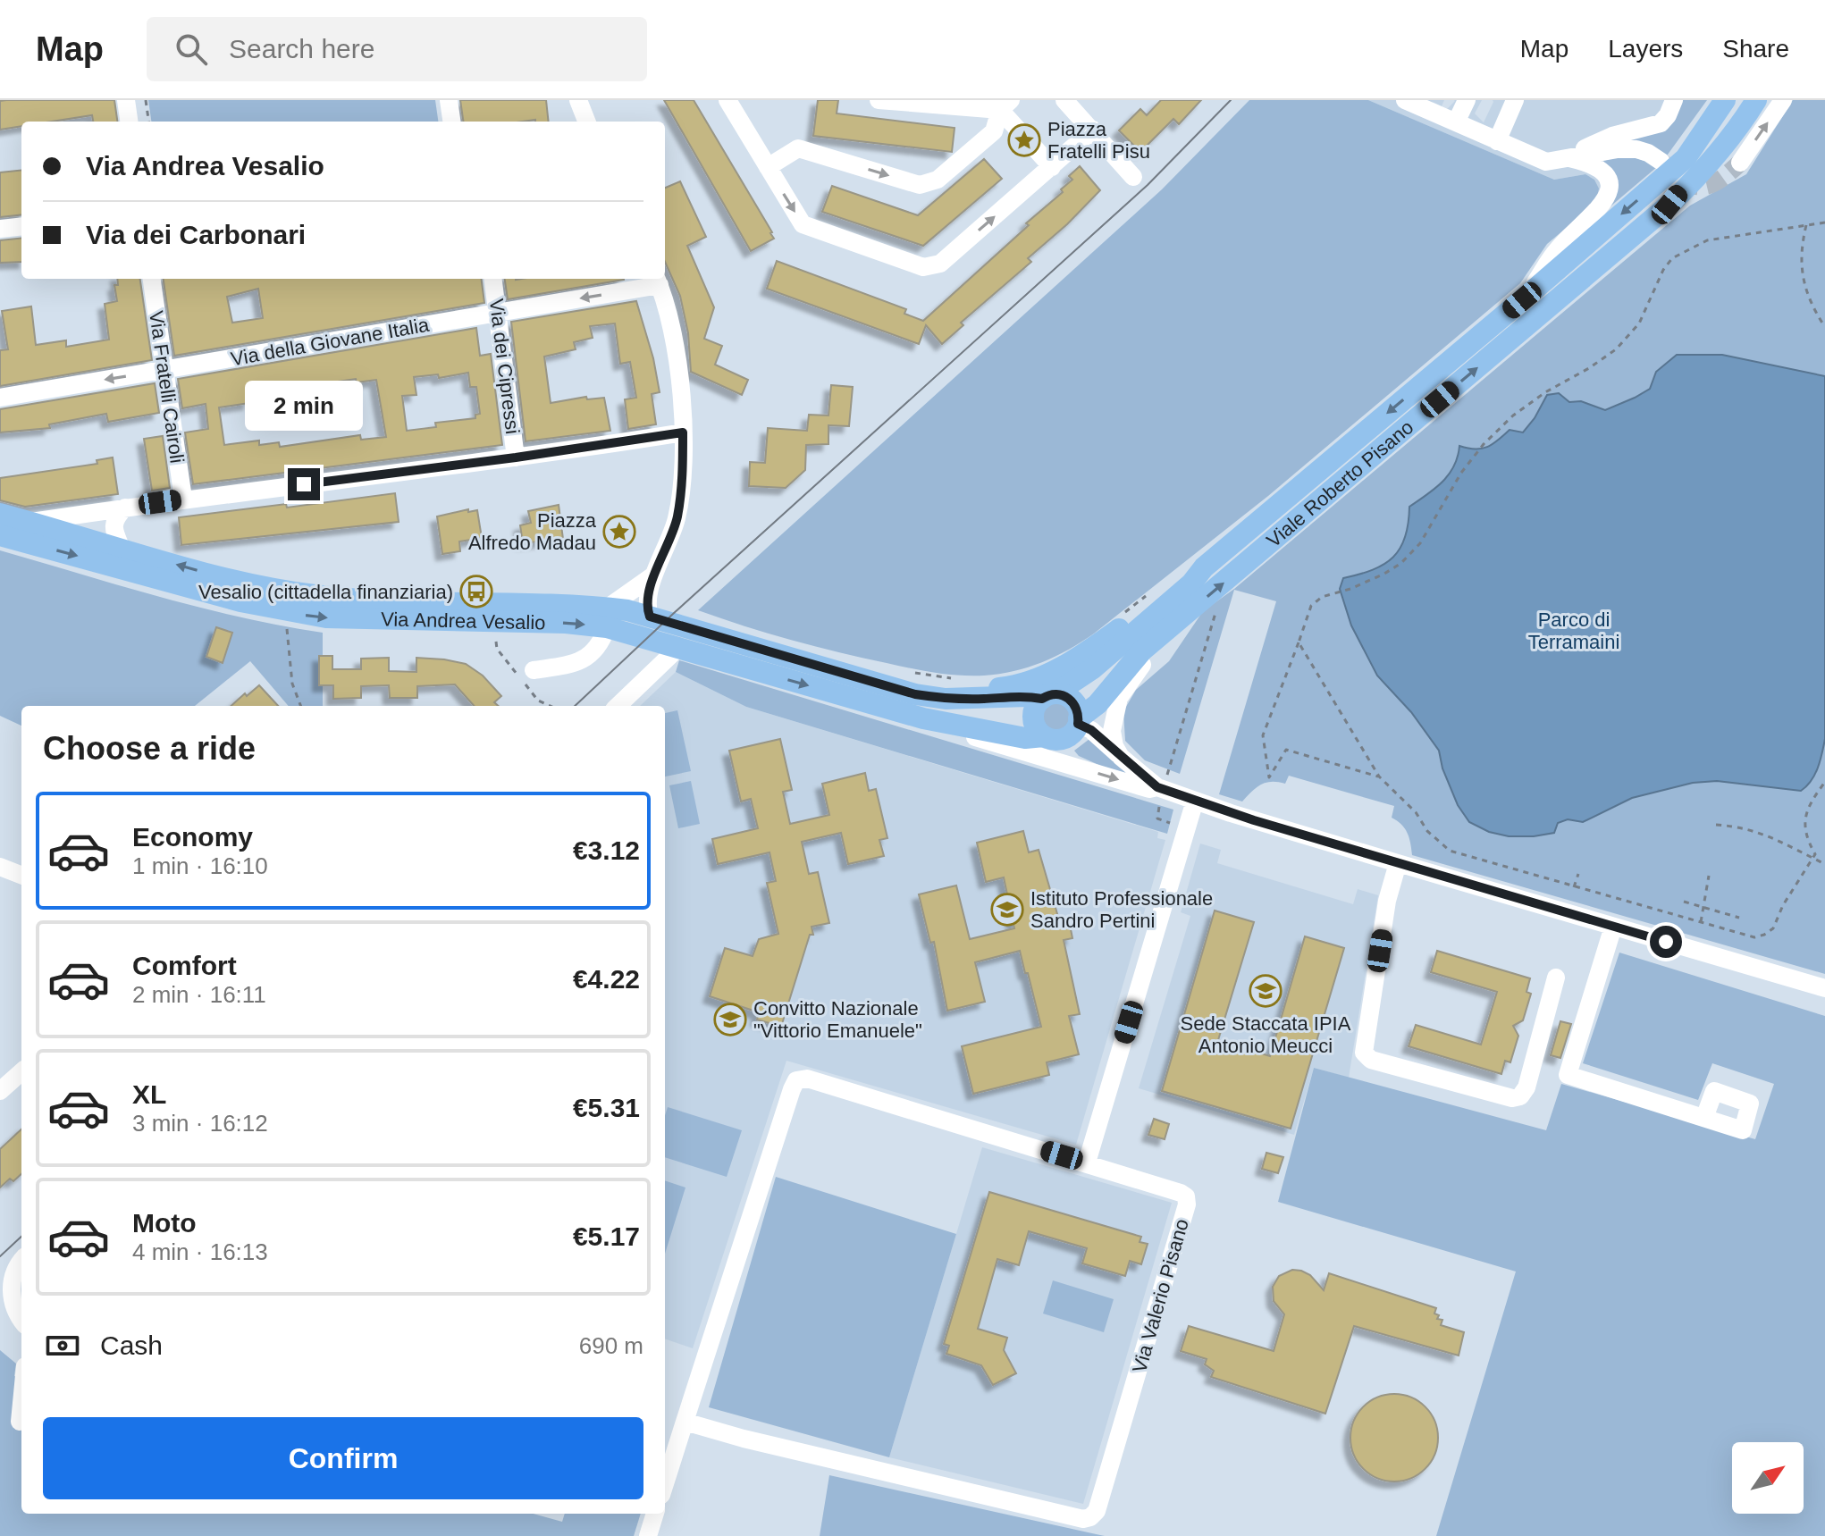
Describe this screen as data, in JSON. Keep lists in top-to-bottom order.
{
  "streets": {
    "main road": ["Viale Roberto Pisano", "Via Andrea Vesalio"],
    "street": [
      "Via della Giovane Italia",
      "Via dei Cipressi",
      "Via Fratelli Cairoli",
      "Via Valerio Pisano"
    ]
  },
  "crossings": [
    ["Via della Giovane Italia", "Via dei Cipressi"],
    ["Via della Giovane Italia", "Via Fratelli Cairoli"],
    ["Viale Roberto Pisano", "Via Andrea Vesalio"]
  ],
  "parks": ["Parco di Terramaini"],
  "places": {
    "place": ["Piazza Fratelli Pisu", "Piazza Alfredo Madau"],
    "bus stop": ["Vesalio (cittadella finanziaria)"],
    "school or university": ["Istituto Professionale Sandro Pertini", "Sede Staccata IPIA Antonio Meucci", "Convitto Nazionale \"Vittorio Emanuele\""]
  },
  "north": "top right",
  "page": {
    "header": "Map",
    "search": "Search here",
    "nav": ["Map", "Layers", "Share"],
    "banner": ["Via Andrea Vesalio", "Via dei Carbonari"],
    "bubble": "2 min",
    "heading": "Choose a ride",
    "list": [
      {
        "name": "Economy",
        "note": "1 min · 16:10",
        "value": "€3.12"
      },
      {
        "name": "Comfort",
        "note": "2 min · 16:11",
        "value": "€4.22"
      },
      {
        "name": "XL",
        "note": "3 min · 16:12",
        "value": "€5.31"
      },
      {
        "name": "Moto",
        "note": "4 min · 16:13",
        "value": "€5.17"
      }
    ],
    "pay": ["Cash", "690 m"],
    "buttons": "Confirm"
  }
}
